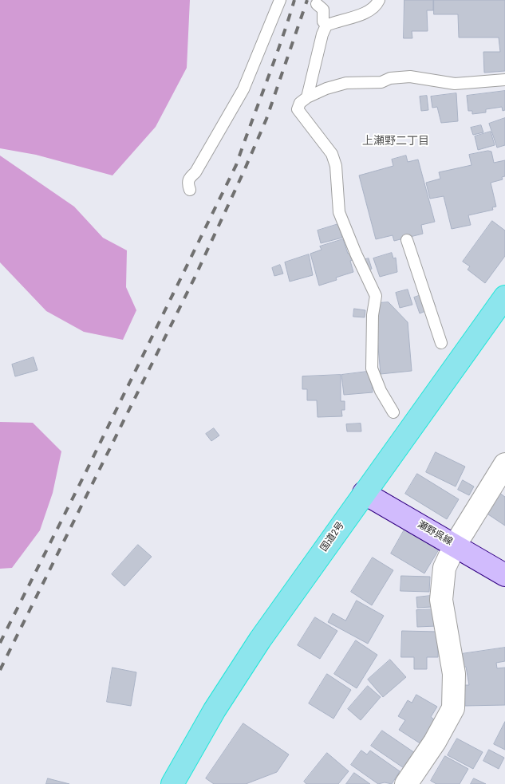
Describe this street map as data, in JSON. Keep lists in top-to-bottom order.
{
  "streets": {
    "highway": ["国道2号"],
    "main road": ["瀬野呉線"]
  },
  "crossings": [
    ["瀬野呉線", "国道2号"]
  ],
  "districts": ["上瀬野二丁目"]
}
